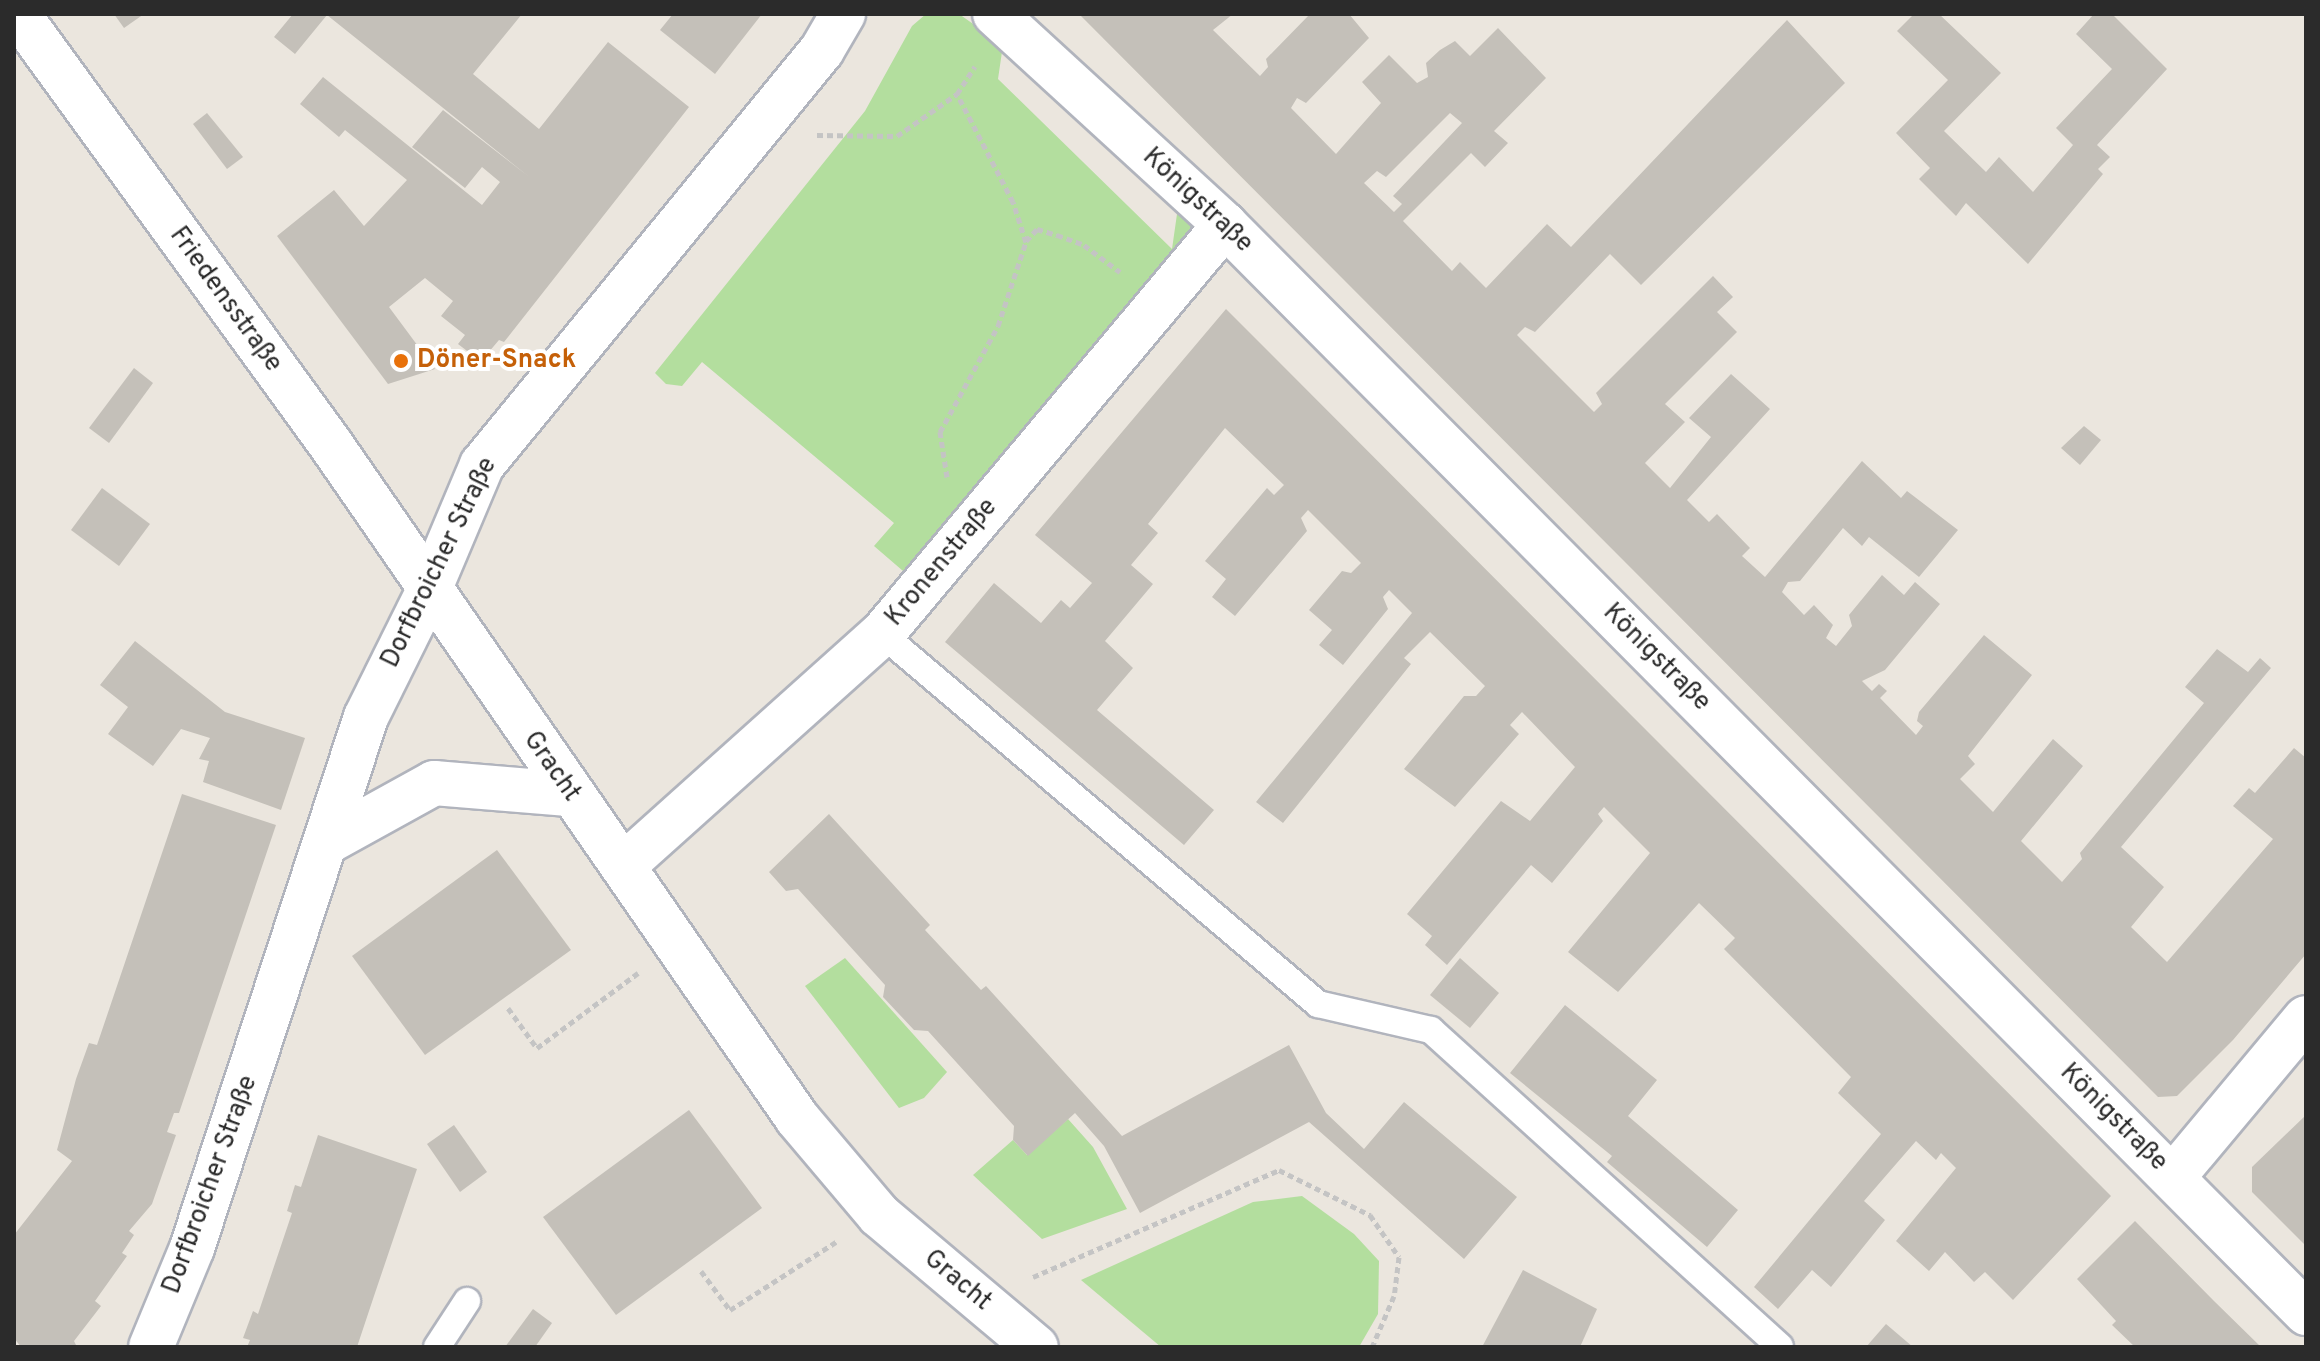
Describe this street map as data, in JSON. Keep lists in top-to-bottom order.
{
  "streets": {
    "street": [
      "Königstraße",
      "Friedensstraße",
      "Dorfbroicher Straße",
      "Kronenstraße",
      "Gracht"
    ]
  },
  "crossings": [
    ["Königstraße", "Kronenstraße"],
    ["Friedensstraße", "Dorfbroicher Straße"],
    ["Friedensstraße", "Gracht"],
    ["Dorfbroicher Straße", "Gracht"],
    ["Kronenstraße", "Gracht"]
  ],
  "places": ["Döner-Snack"]
}
